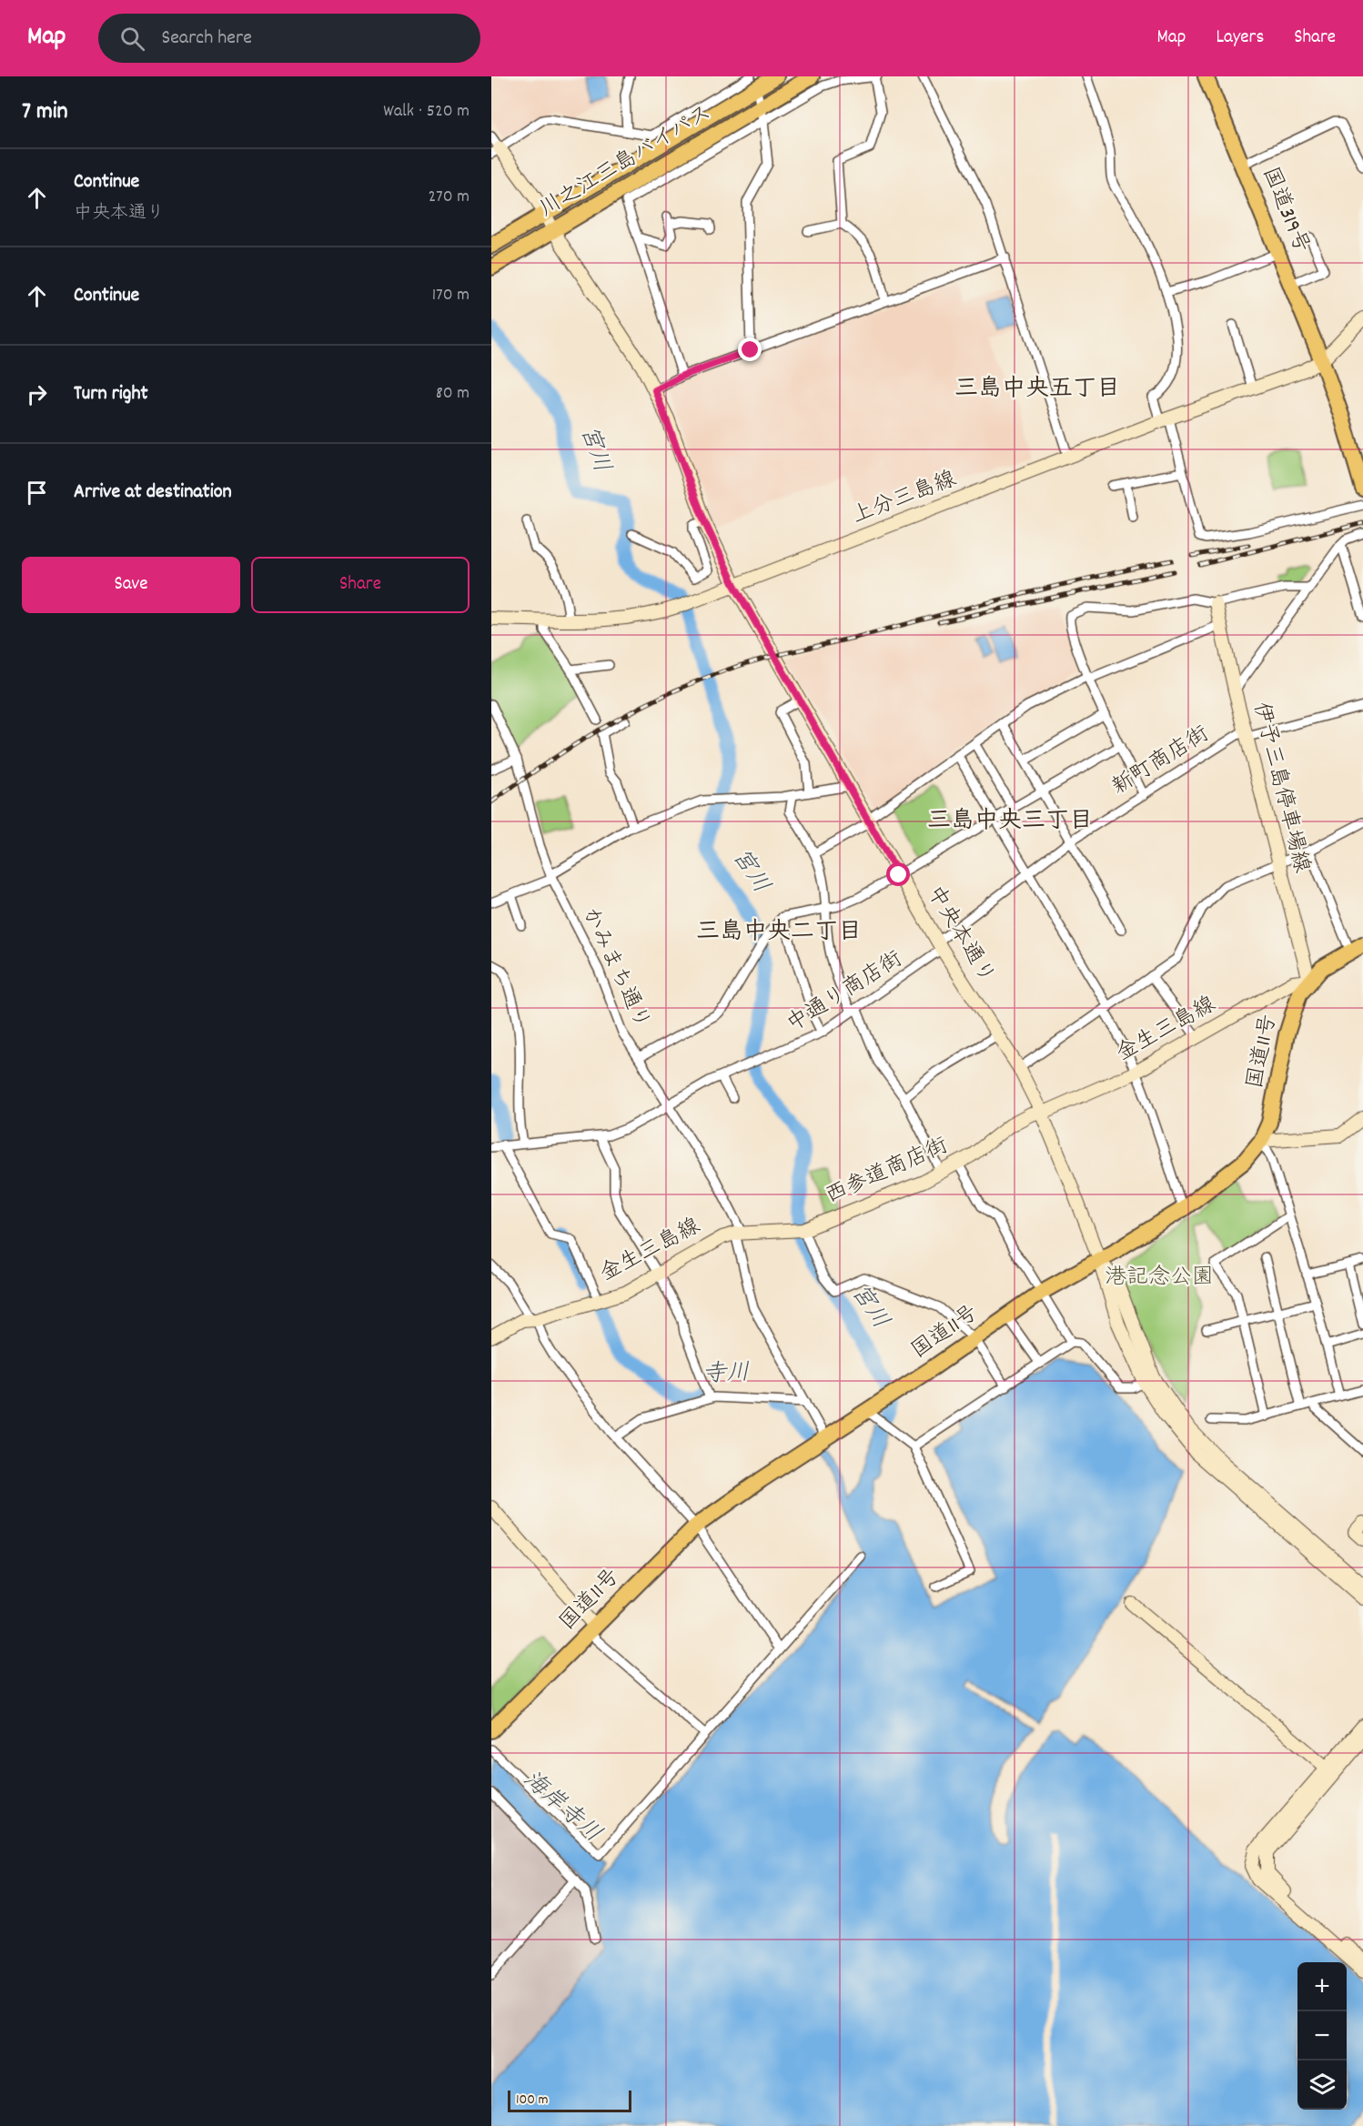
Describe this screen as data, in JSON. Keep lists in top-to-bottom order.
{
  "streets": {
    "highway": ["川之江三島バイパス", "国道319号", "国道11号"],
    "street": [
      "上分三島線",
      "新町商店街",
      "伊予三島停車場線",
      "中央本通り",
      "かみまち通り",
      "中通り商店街",
      "金生三島線",
      "西参道商店街"
    ]
  },
  "crossings": [
    ["川之江三島バイパス", "中央本通り"],
    ["国道319号", "上分三島線"],
    ["上分三島線", "中央本通り"],
    ["新町商店街", "伊予三島停車場線"],
    ["新町商店街", "中央本通り"],
    ["新町商店街", "中通り商店街"],
    ["伊予三島停車場線", "金生三島線"],
    ["伊予三島停車場線", "国道11号"],
    ["中央本通り", "中通り商店街"],
    ["中央本通り", "金生三島線"],
    ["中央本通り", "国道11号"],
    ["中央本通り", "西参道商店街"],
    ["かみまち通り", "中通り商店街"],
    ["かみまち通り", "金生三島線"],
    ["かみまち通り", "国道11号"],
    ["金生三島線", "国道11号"],
    ["金生三島線", "西参道商店街"]
  ],
  "districts": ["三島中央五丁目", "三島中央三丁目", "三島中央二丁目"],
  "water": ["宮川", "寺川", "海岸寺川"],
  "parks": ["港記念公園"],
  "scale_bar": "100 m",
  "page": {
    "header": "Map",
    "search": "Search here",
    "nav": ["Map", "Layers", "Share"],
    "heading": ["7 min", "Walk · 520 m"],
    "list": [
      ["Continue", "中央本通り", "270 m"],
      ["Continue", "170 m"],
      ["Turn right", "80 m"],
      "Arrive at destination"
    ],
    "buttons": ["Save", "Share"],
    "map_buttons": ["+", "−"],
    "scale": "100 m"
  }
}
